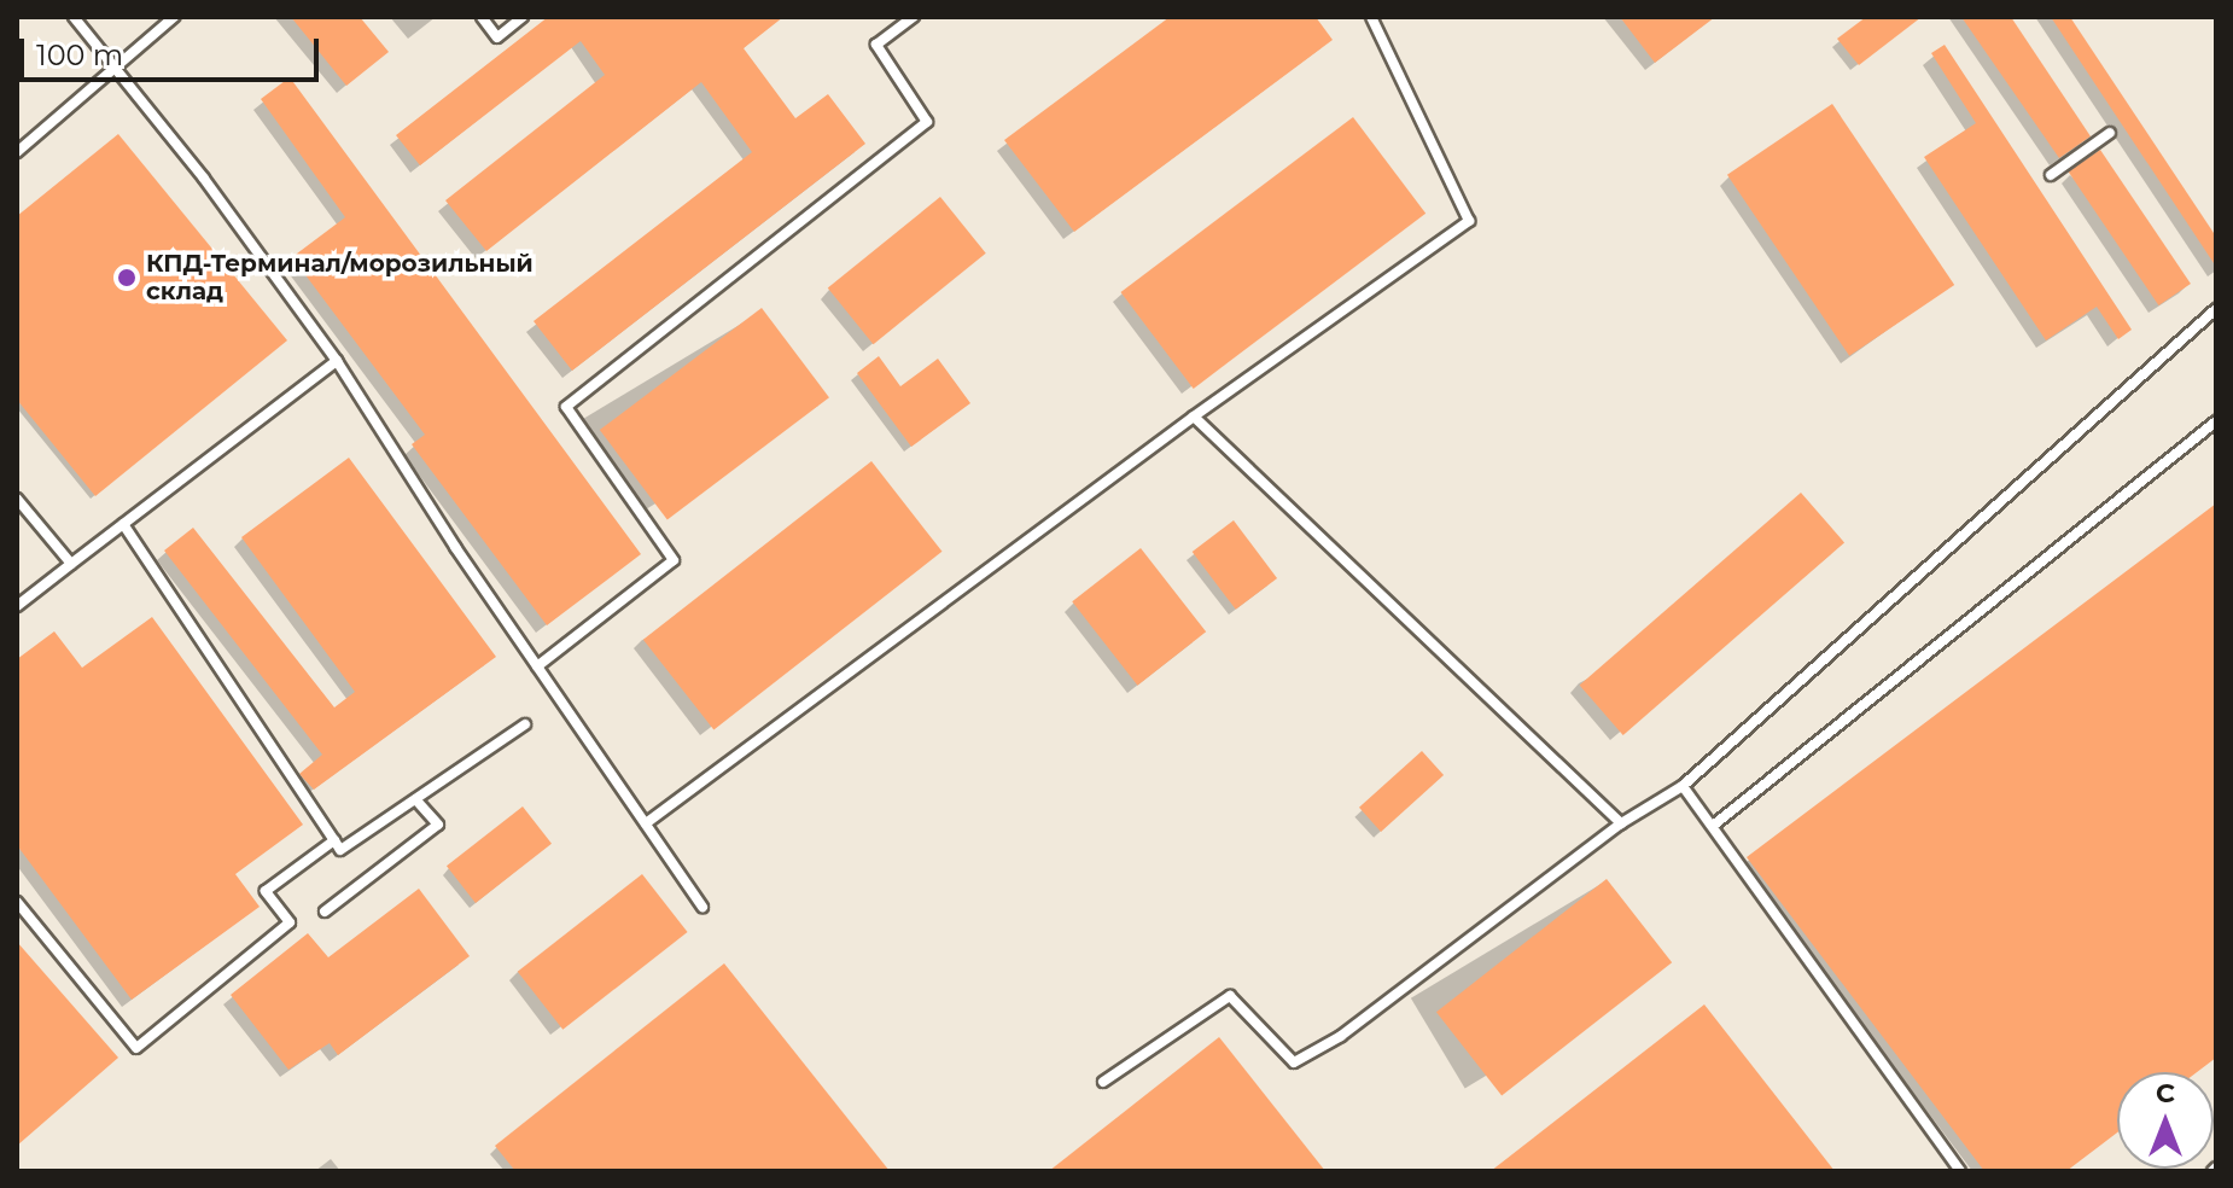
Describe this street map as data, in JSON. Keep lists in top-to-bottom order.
{
  "places": ["КПД-Терминал/морозильный склад"],
  "scale_bar": "100 m",
  "north": "top"
}
